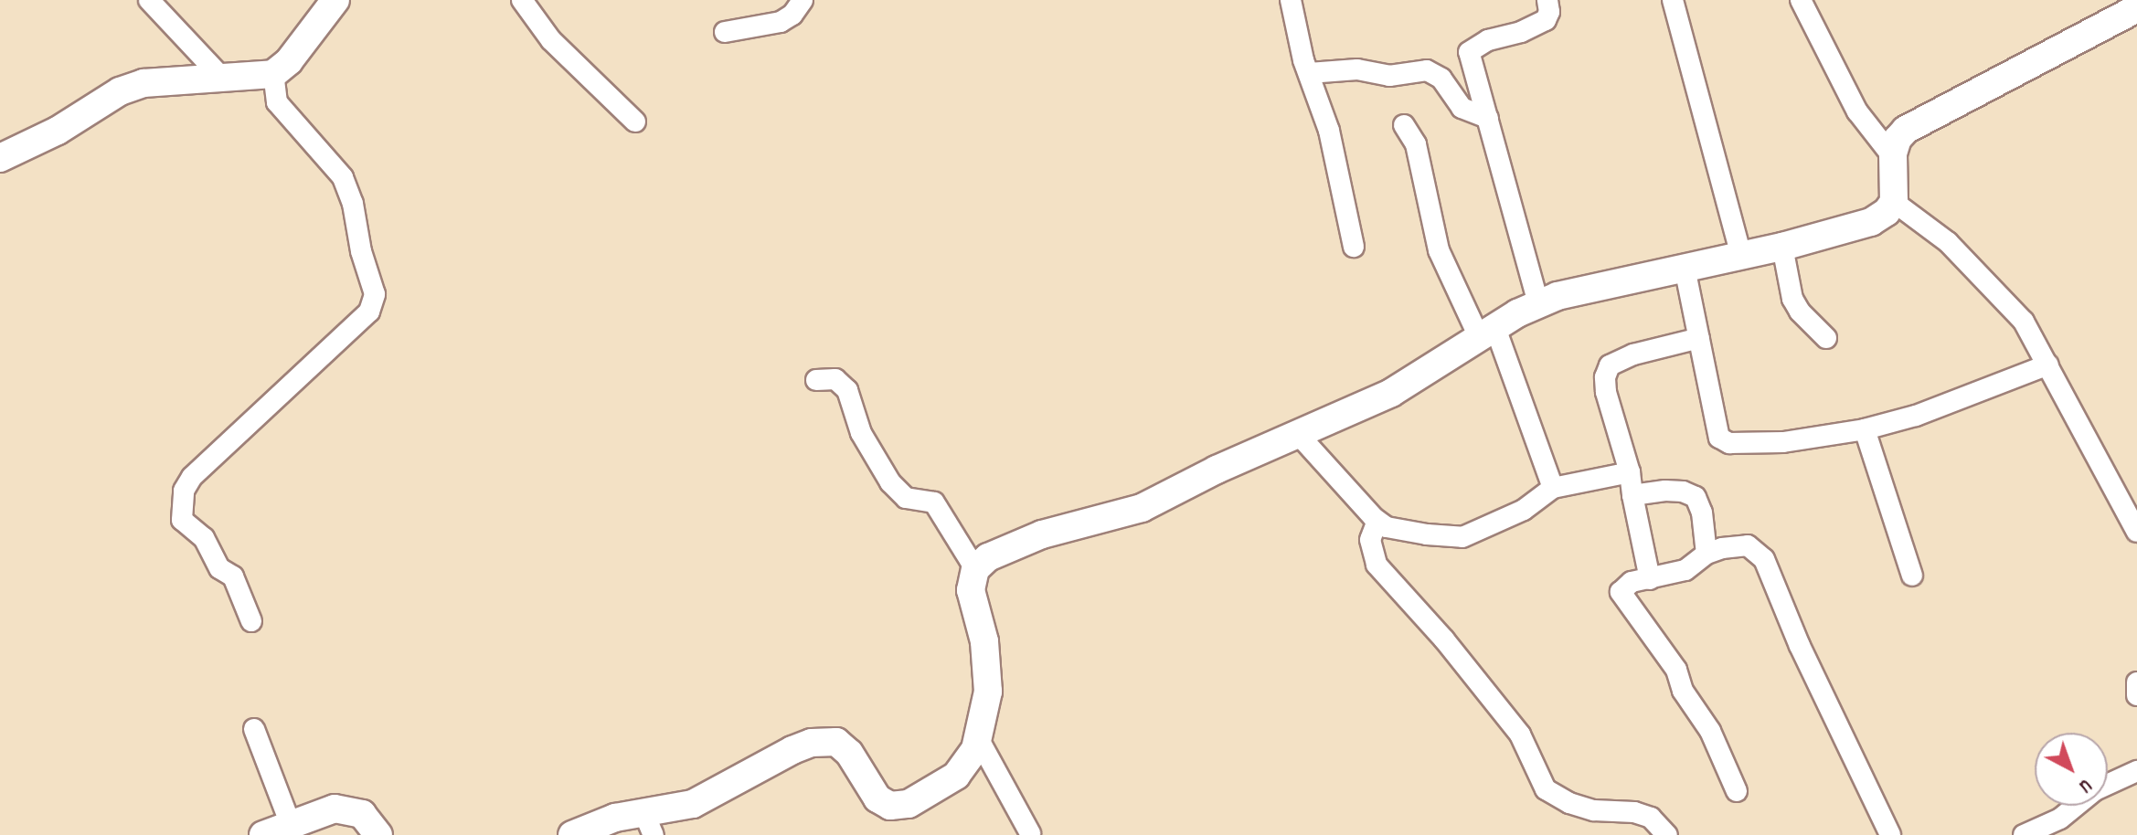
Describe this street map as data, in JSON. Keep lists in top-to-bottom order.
{
  "north": "bottom right"
}
